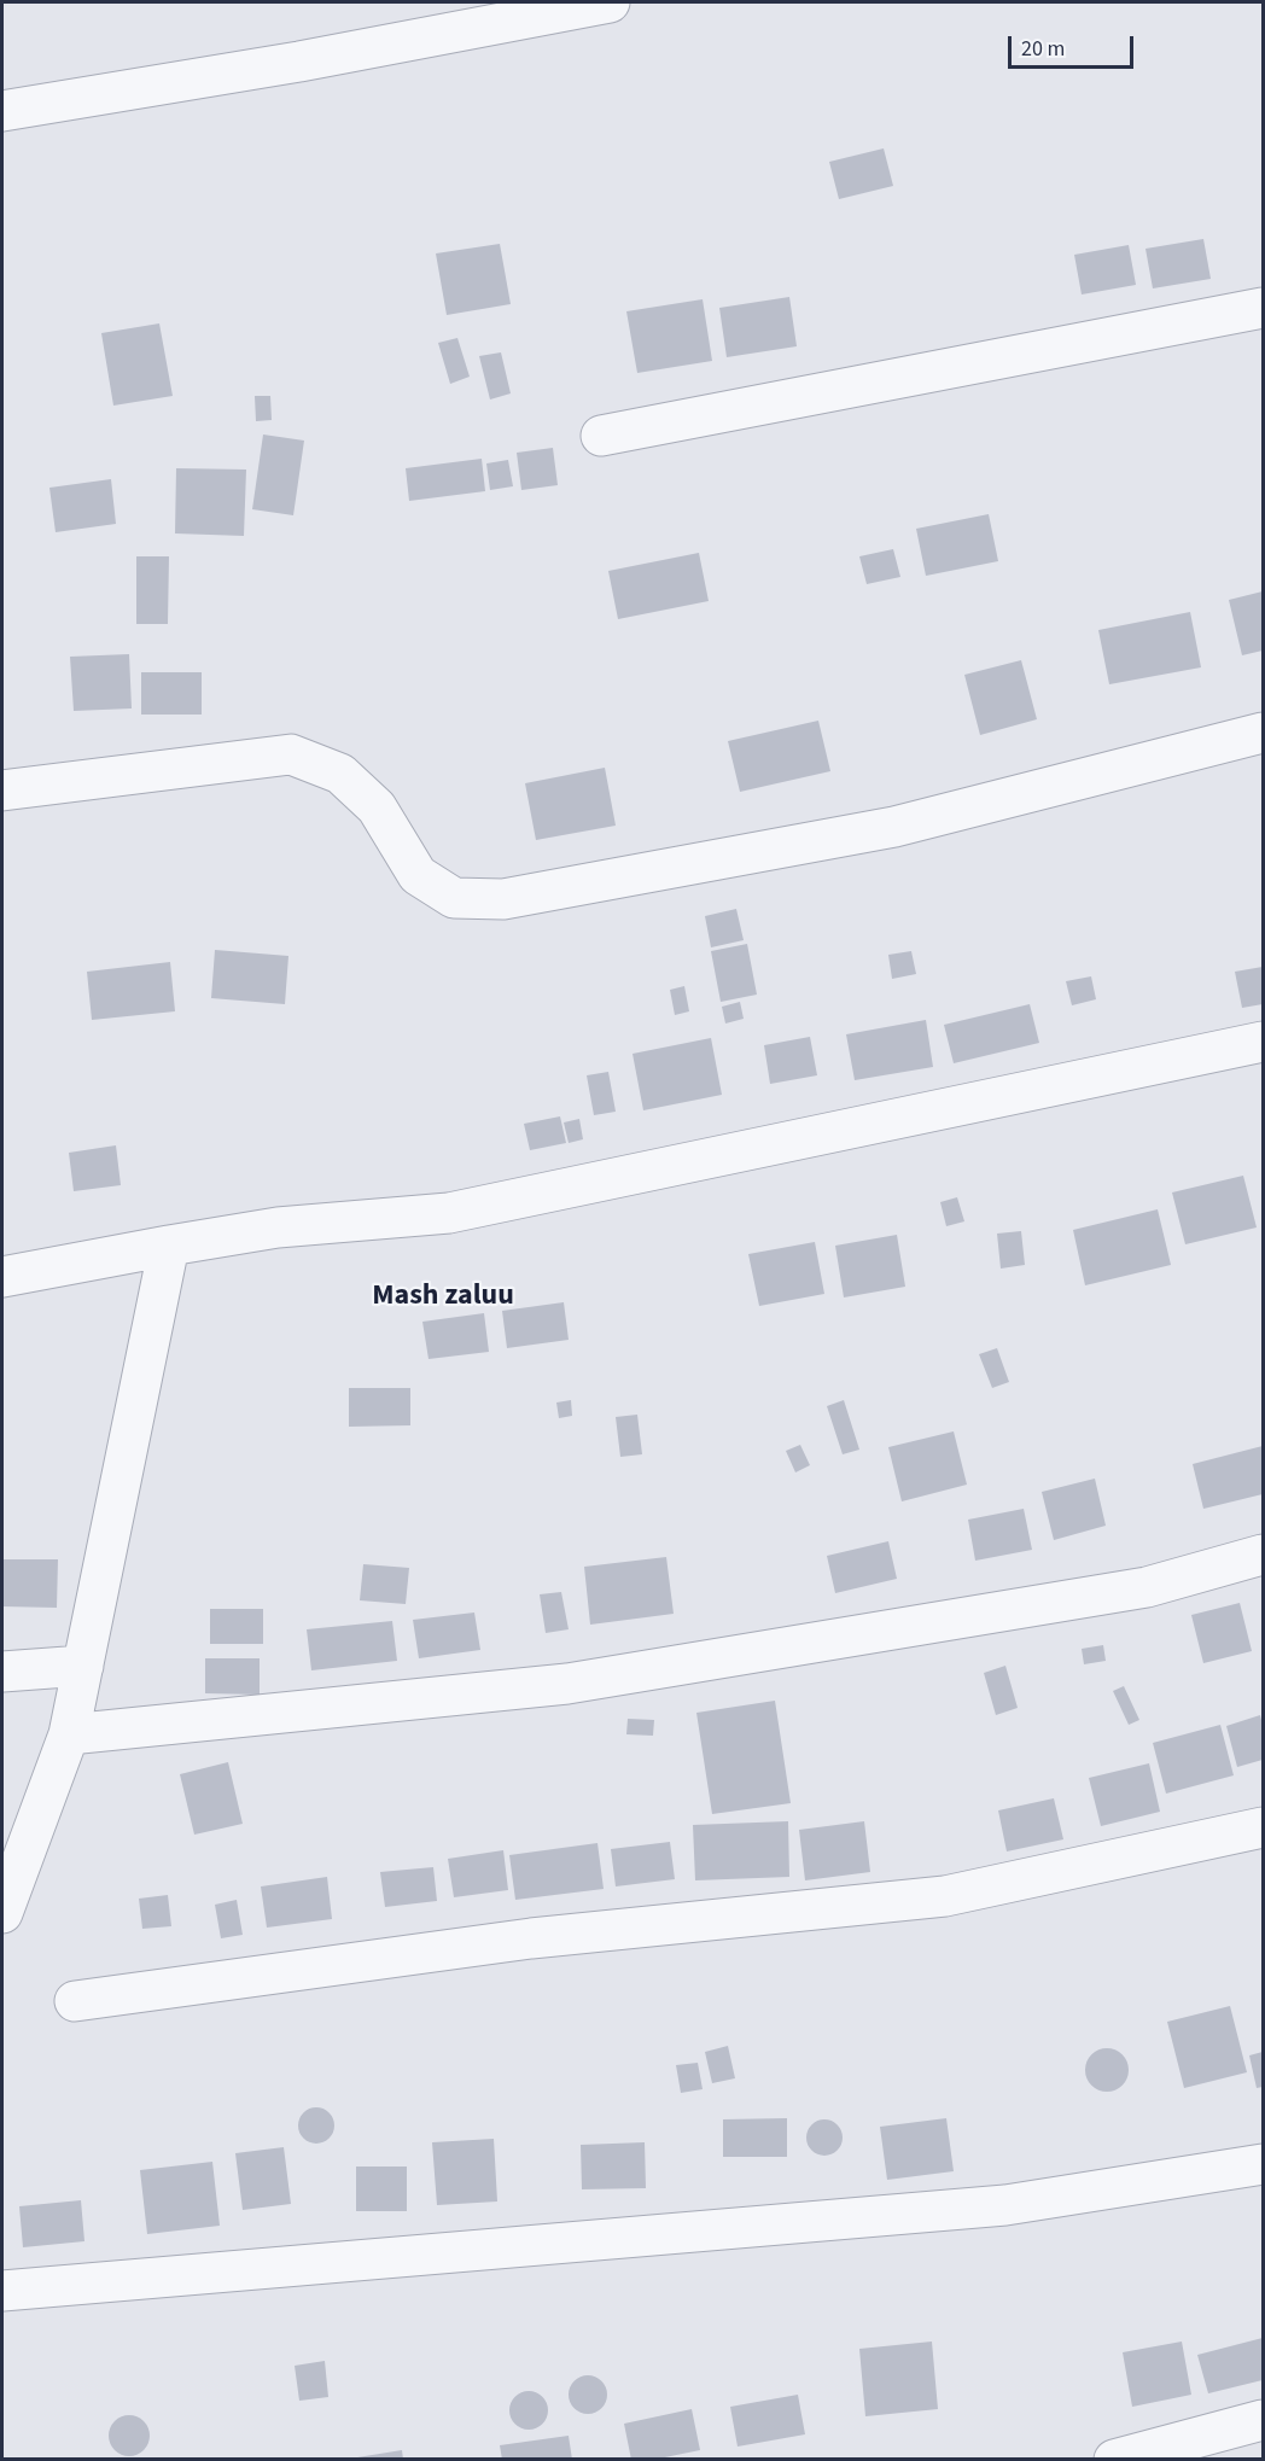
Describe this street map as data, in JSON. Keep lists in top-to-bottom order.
{
  "districts": ["Mash zaluu"],
  "scale_bar": "20 m"
}
